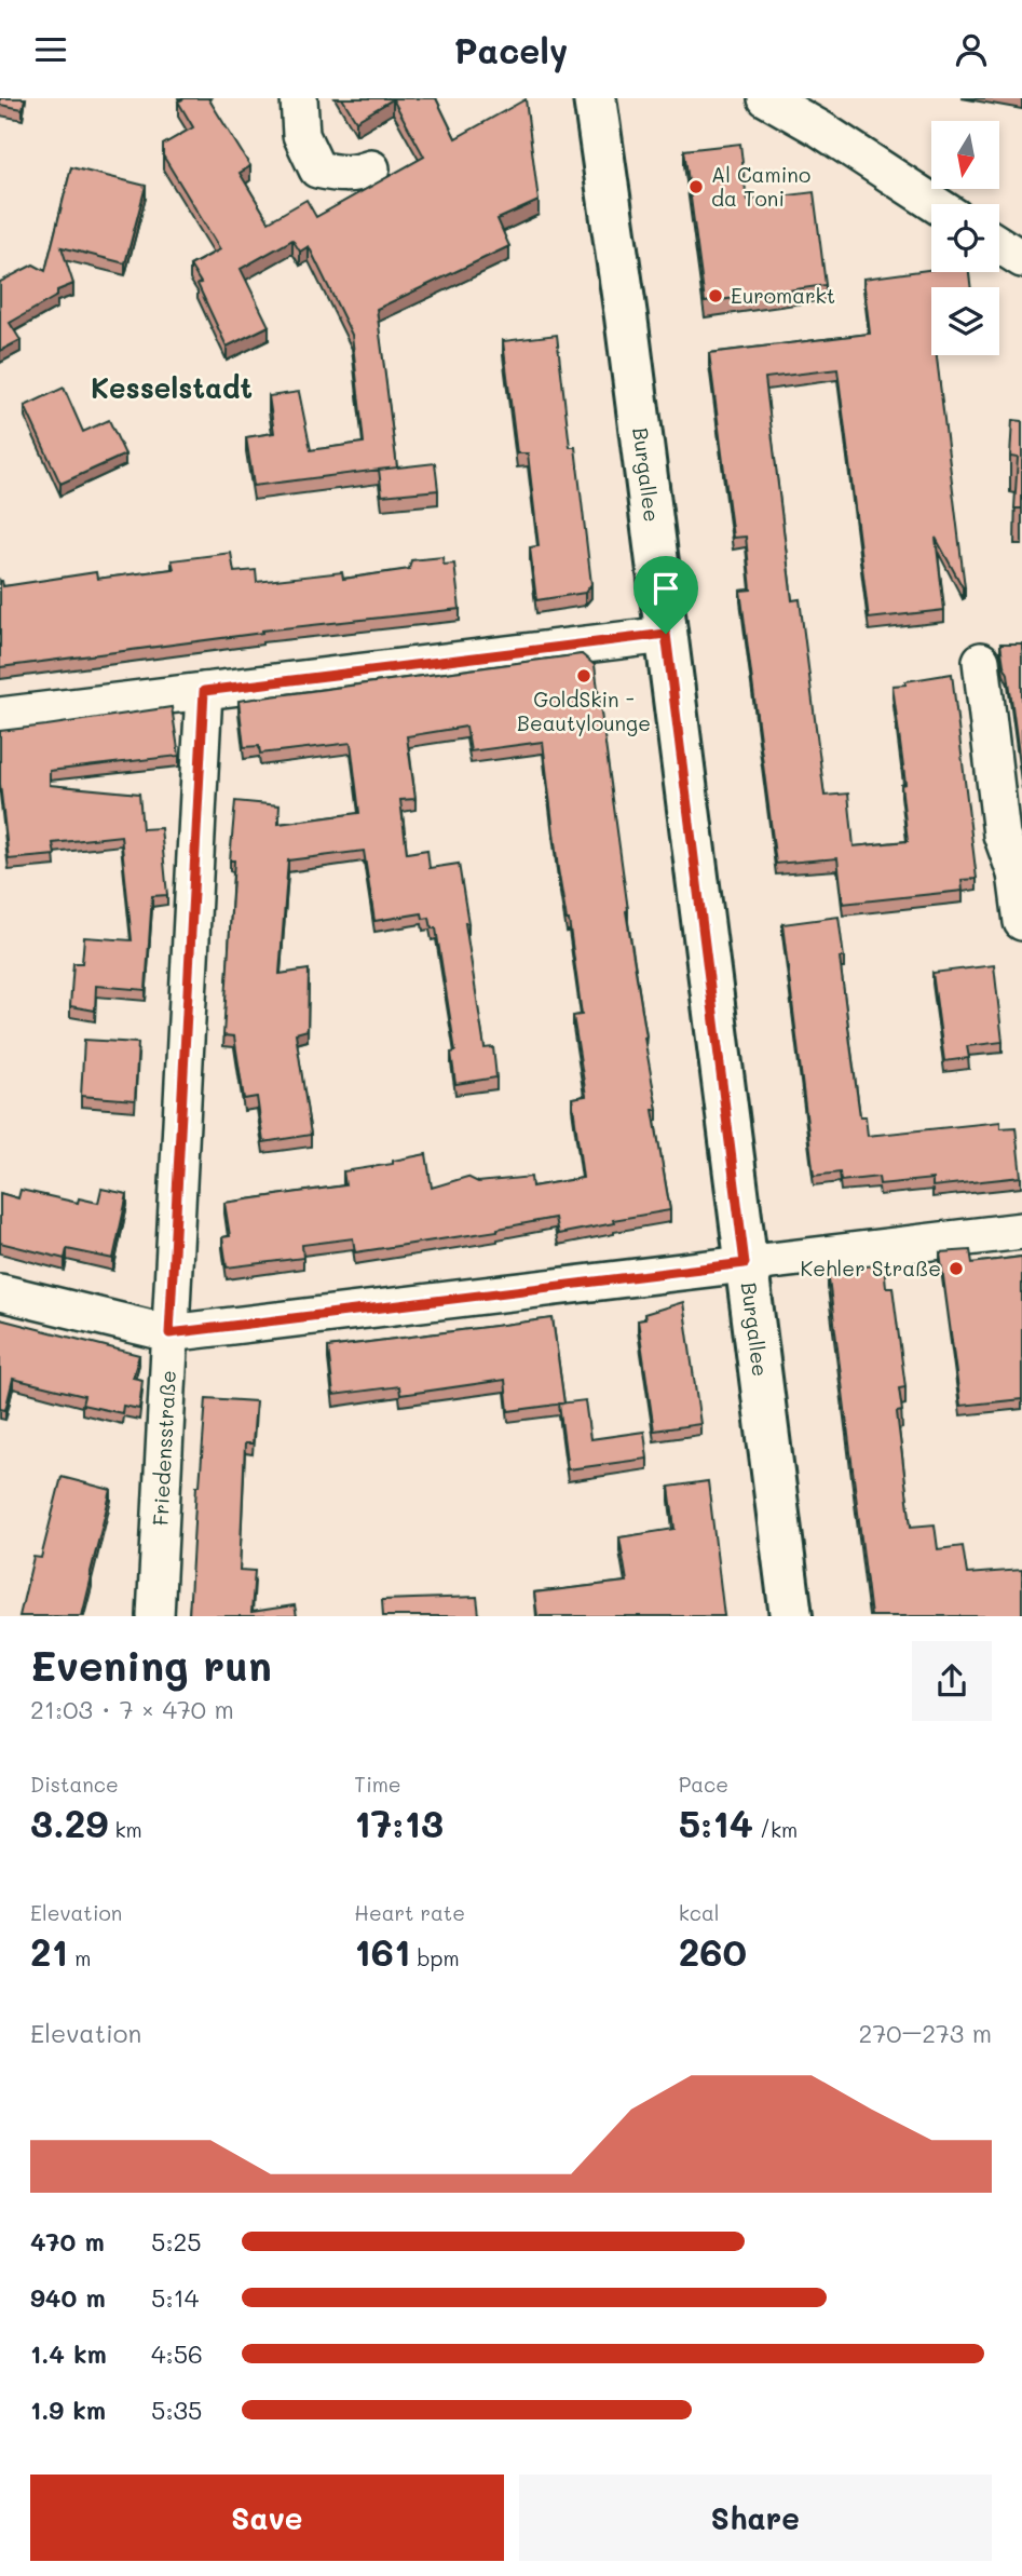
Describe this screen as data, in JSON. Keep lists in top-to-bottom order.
{
  "streets": {
    "street": ["Burgallee", "Friedensstraße"]
  },
  "districts": ["Kesselstadt"],
  "places": [
    "Al Camino da Toni",
    "Euromarkt",
    "GoldSkin - Beautylounge",
    "Kehler Straße"
  ],
  "north": "bottom",
  "page": {
    "header": "Pacely",
    "heading": ["Evening run", "21:03 · 7 × 470 m"],
    "stats": [
      ["Distance", "3.29 km"],
      ["Time", "17:13"],
      ["Pace", "5:14 /km"],
      ["Elevation", "21 m"],
      ["Heart rate", "161 bpm"],
      ["kcal", "260"]
    ],
    "chart": ["Elevation", "270–273 m"],
    "list": [
      {
        "name": "470 m",
        "note": "5:25"
      },
      {
        "name": "940 m",
        "note": "5:14"
      },
      {
        "name": "1.4 km",
        "note": "4:56"
      },
      {
        "name": "1.9 km",
        "note": "5:35"
      }
    ],
    "buttons": ["Save", "Share"]
  }
}
